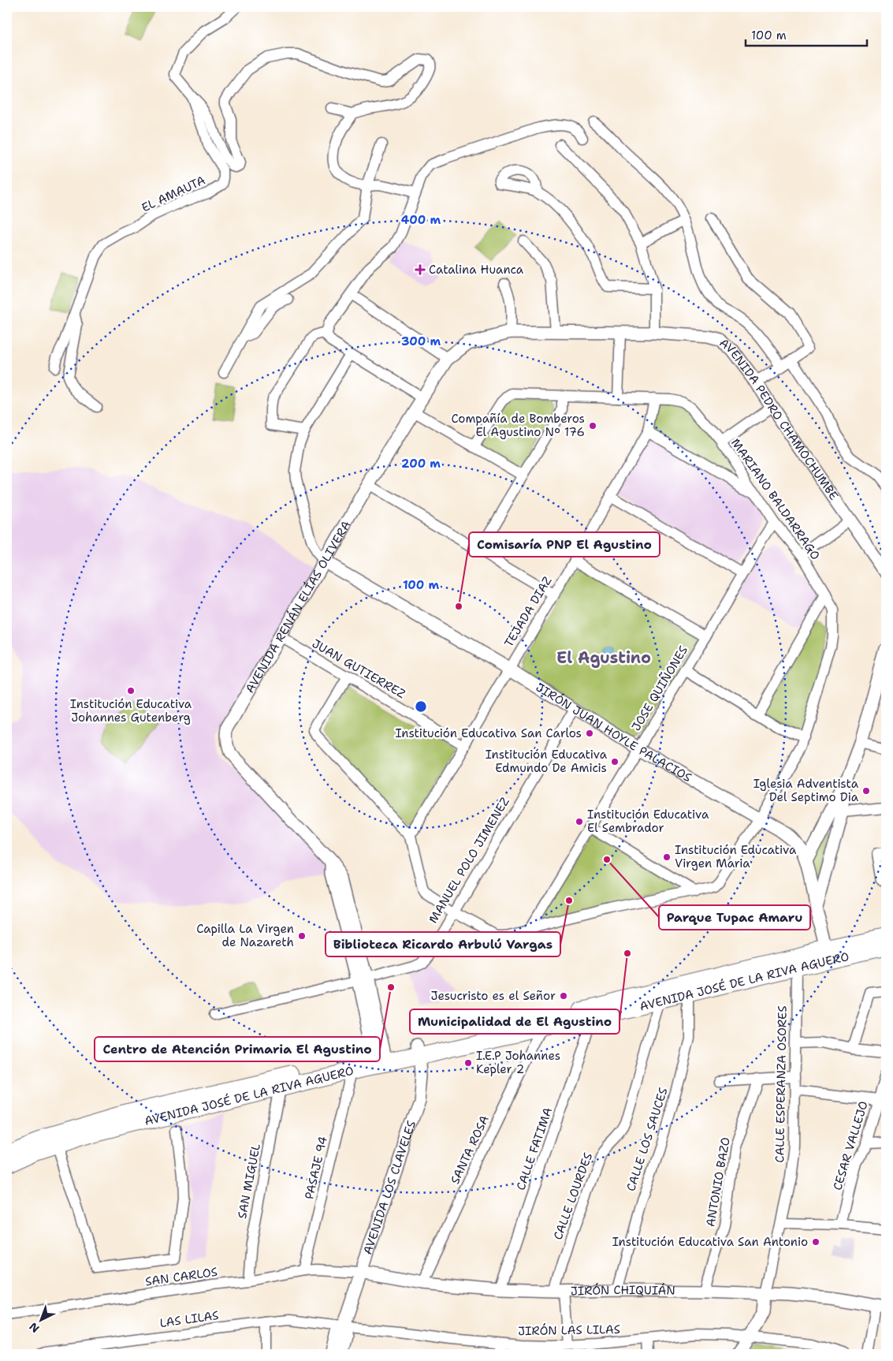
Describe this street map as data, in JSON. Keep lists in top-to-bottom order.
{
  "streets": {
    "main road": ["AVENIDA JOSÉ DE LA RIVA AGUERO"],
    "street": [
      "EL AMAUTA",
      "AVENIDA PEDRO CHAMOCHUMBE",
      "MARIANO BALDARRAGO",
      "AVENIDA RENÁN ELÍAS OLIVERA",
      "TEJADA DIAZ",
      "JUAN GUTIERREZ",
      "JOSE QUIÑONES",
      "JIRÓN JUAN HOYLE PALACIOS",
      "MANUEL POLO JIMENEZ",
      "CALLE ESPERANZA OSORES",
      "CALLE LOS SAUCES",
      "CESAR VALLEJO",
      "CALLE FATIMA",
      "SANTA ROSA",
      "PASAJE 94",
      "SAN MIGUEL",
      "ANTONIO BAZO",
      "AVENIDA LOS CLAVELES",
      "CALLE LOURDES",
      "SAN CARLOS",
      "JIRÓN CHIQUIÁN",
      "LAS LILAS",
      "JIRÓN LAS LILAS"
    ]
  },
  "crossings": [
    ["AVENIDA PEDRO CHAMOCHUMBE", "AVENIDA RENÁN ELÍAS OLIVERA"],
    ["MARIANO BALDARRAGO", "TEJADA DIAZ"],
    ["MARIANO BALDARRAGO", "JOSE QUIÑONES"],
    ["MARIANO BALDARRAGO", "JIRÓN JUAN HOYLE PALACIOS"],
    ["MARIANO BALDARRAGO", "MANUEL POLO JIMENEZ"],
    ["AVENIDA RENÁN ELÍAS OLIVERA", "JUAN GUTIERREZ"],
    ["AVENIDA RENÁN ELÍAS OLIVERA", "JIRÓN JUAN HOYLE PALACIOS"],
    ["AVENIDA RENÁN ELÍAS OLIVERA", "MANUEL POLO JIMENEZ"],
    ["AVENIDA RENÁN ELÍAS OLIVERA", "AVENIDA JOSÉ DE LA RIVA AGUERO"],
    ["TEJADA DIAZ", "JUAN GUTIERREZ"],
    ["TEJADA DIAZ", "JIRÓN JUAN HOYLE PALACIOS"],
    ["JOSE QUIÑONES", "JIRÓN JUAN HOYLE PALACIOS"],
    ["JIRÓN JUAN HOYLE PALACIOS", "MANUEL POLO JIMENEZ"],
    ["JIRÓN JUAN HOYLE PALACIOS", "AVENIDA JOSÉ DE LA RIVA AGUERO"],
    ["AVENIDA JOSÉ DE LA RIVA AGUERO", "CALLE ESPERANZA OSORES"],
    ["AVENIDA JOSÉ DE LA RIVA AGUERO", "CALLE LOS SAUCES"],
    ["AVENIDA JOSÉ DE LA RIVA AGUERO", "CALLE FATIMA"],
    ["AVENIDA JOSÉ DE LA RIVA AGUERO", "SANTA ROSA"],
    ["AVENIDA JOSÉ DE LA RIVA AGUERO", "PASAJE 94"],
    ["AVENIDA JOSÉ DE LA RIVA AGUERO", "SAN MIGUEL"],
    ["AVENIDA JOSÉ DE LA RIVA AGUERO", "AVENIDA LOS CLAVELES"],
    ["AVENIDA JOSÉ DE LA RIVA AGUERO", "CALLE LOURDES"],
    ["CALLE ESPERANZA OSORES", "JIRÓN CHIQUIÁN"],
    ["CALLE LOS SAUCES", "JIRÓN CHIQUIÁN"],
    ["CALLE FATIMA", "JIRÓN CHIQUIÁN"],
    ["SANTA ROSA", "JIRÓN CHIQUIÁN"],
    ["PASAJE 94", "SAN CARLOS"],
    ["SAN MIGUEL", "SAN CARLOS"],
    ["ANTONIO BAZO", "JIRÓN CHIQUIÁN"],
    ["AVENIDA LOS CLAVELES", "SAN CARLOS"],
    ["AVENIDA LOS CLAVELES", "JIRÓN CHIQUIÁN"],
    ["AVENIDA LOS CLAVELES", "LAS LILAS"],
    ["AVENIDA LOS CLAVELES", "JIRÓN LAS LILAS"],
    ["CALLE LOURDES", "JIRÓN CHIQUIÁN"],
    ["CALLE LOURDES", "JIRÓN LAS LILAS"],
    ["SAN CARLOS", "JIRÓN CHIQUIÁN"],
    ["LAS LILAS", "JIRÓN LAS LILAS"]
  ],
  "districts": ["El Agustino"],
  "places": {
    "health": ["Catalina Huanca"],
    "other": [
      "Compañía de Bomberos El Agustino Nº 176",
      "Comisaría PNP El Agustino",
      "Institución Educativa Johannes Gutenberg",
      "Institución Educativa San Carlos",
      "Institución Educativa Edmundo De Amicis",
      "Iglesia Adventista Del Septimo Dia",
      "Institución Educativa El Sembrador",
      "Institución Educativa Virgen Maria",
      "Parque Tupac Amaru",
      "Biblioteca Ricardo Arbulú Vargas",
      "Capilla La Virgen de Nazareth",
      "Municipalidad de El Agustino",
      "Centro de Atención Primaria El Agustino",
      "Jesucristo es el Señor",
      "I.E.P Johannes Kepler 2",
      "Institución Educativa San Antonio"
    ]
  },
  "scale_bar": "100 m",
  "north": "bottom left",
  "rings": [
    "400 m",
    "300 m",
    "200 m",
    "100 m"
  ]
}
